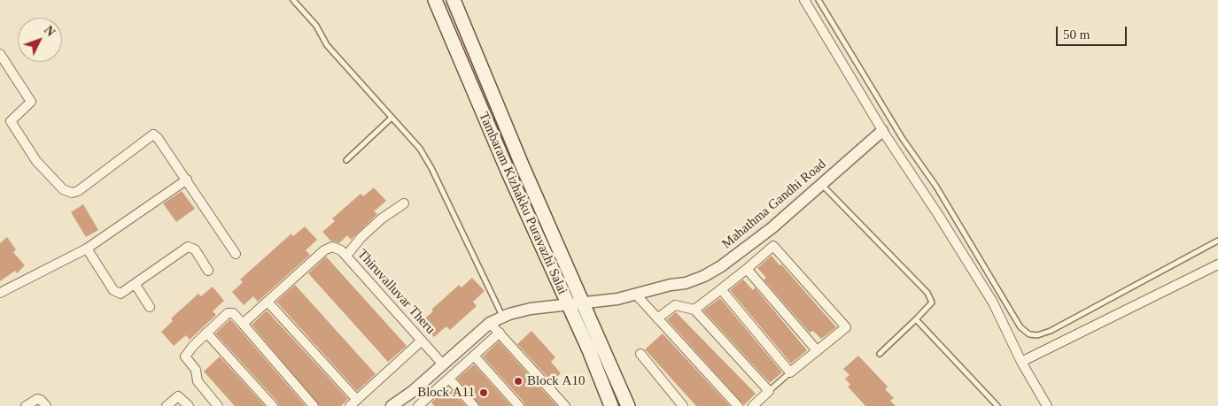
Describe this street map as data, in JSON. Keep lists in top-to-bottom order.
{
  "streets": {
    "main road": ["Tambaram Kizhakku Puravazhi Salai"],
    "street": ["Mahathma Gandhi Road", "Thiruvalluvar Theru"]
  },
  "crossings": [
    ["Tambaram Kizhakku Puravazhi Salai", "Mahathma Gandhi Road"],
    ["Mahathma Gandhi Road", "Thiruvalluvar Theru"]
  ],
  "places": ["Block A10", "Block A11"],
  "scale_bar": "50 m",
  "north": "top right"
}
